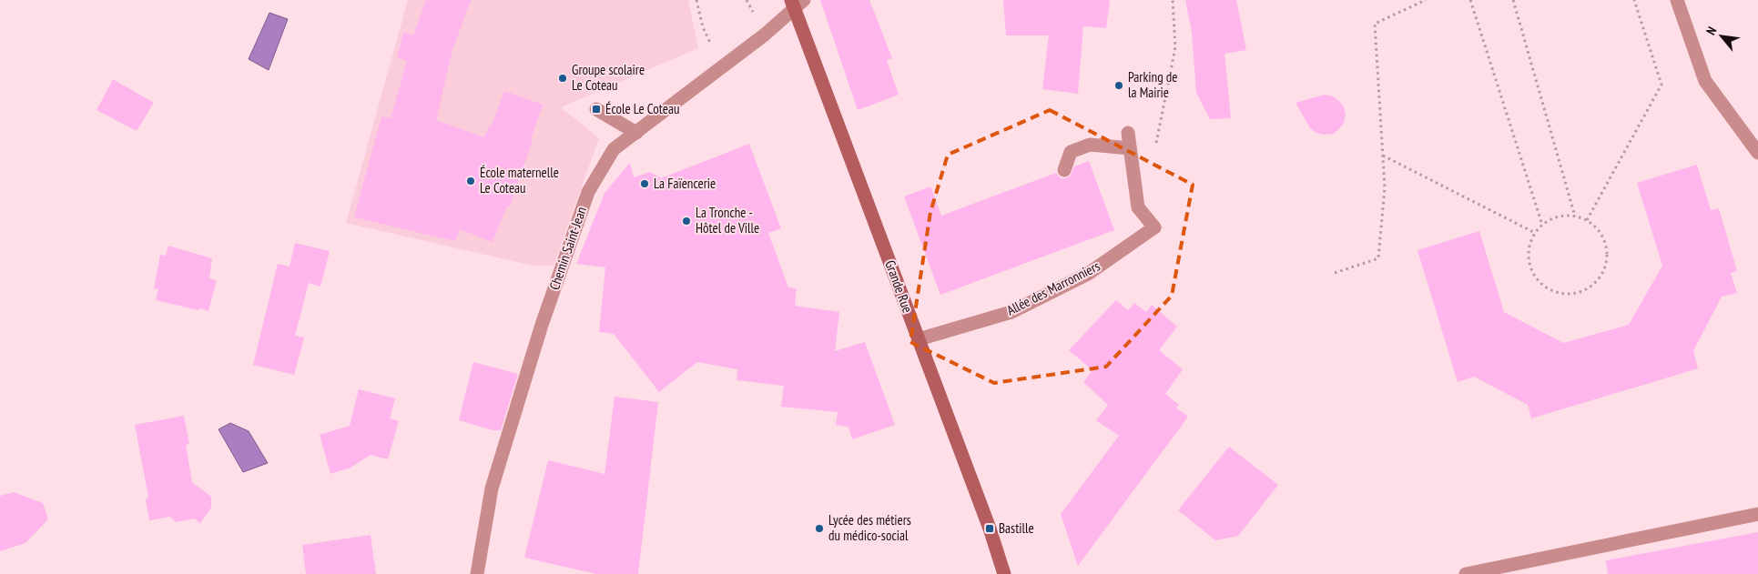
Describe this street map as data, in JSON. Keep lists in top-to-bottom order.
{
  "streets": {
    "main road": ["Grande Rue"],
    "street": ["Chemin Saint-Jean", "Allée des Marronniers"]
  },
  "crossings": [
    ["Chemin Saint-Jean", "Grande Rue"],
    ["Grande Rue", "Allée des Marronniers"]
  ],
  "places": {
    "other": [
      "Groupe scolaire Le Coteau",
      "Parking de la Mairie",
      "École maternelle Le Coteau",
      "La Faïencerie",
      "La Tronche - Hôtel de Ville",
      "Lycée des métiers du médico-social"
    ],
    "transit": ["École Le Coteau", "Bastille"]
  },
  "north": "top left"
}
